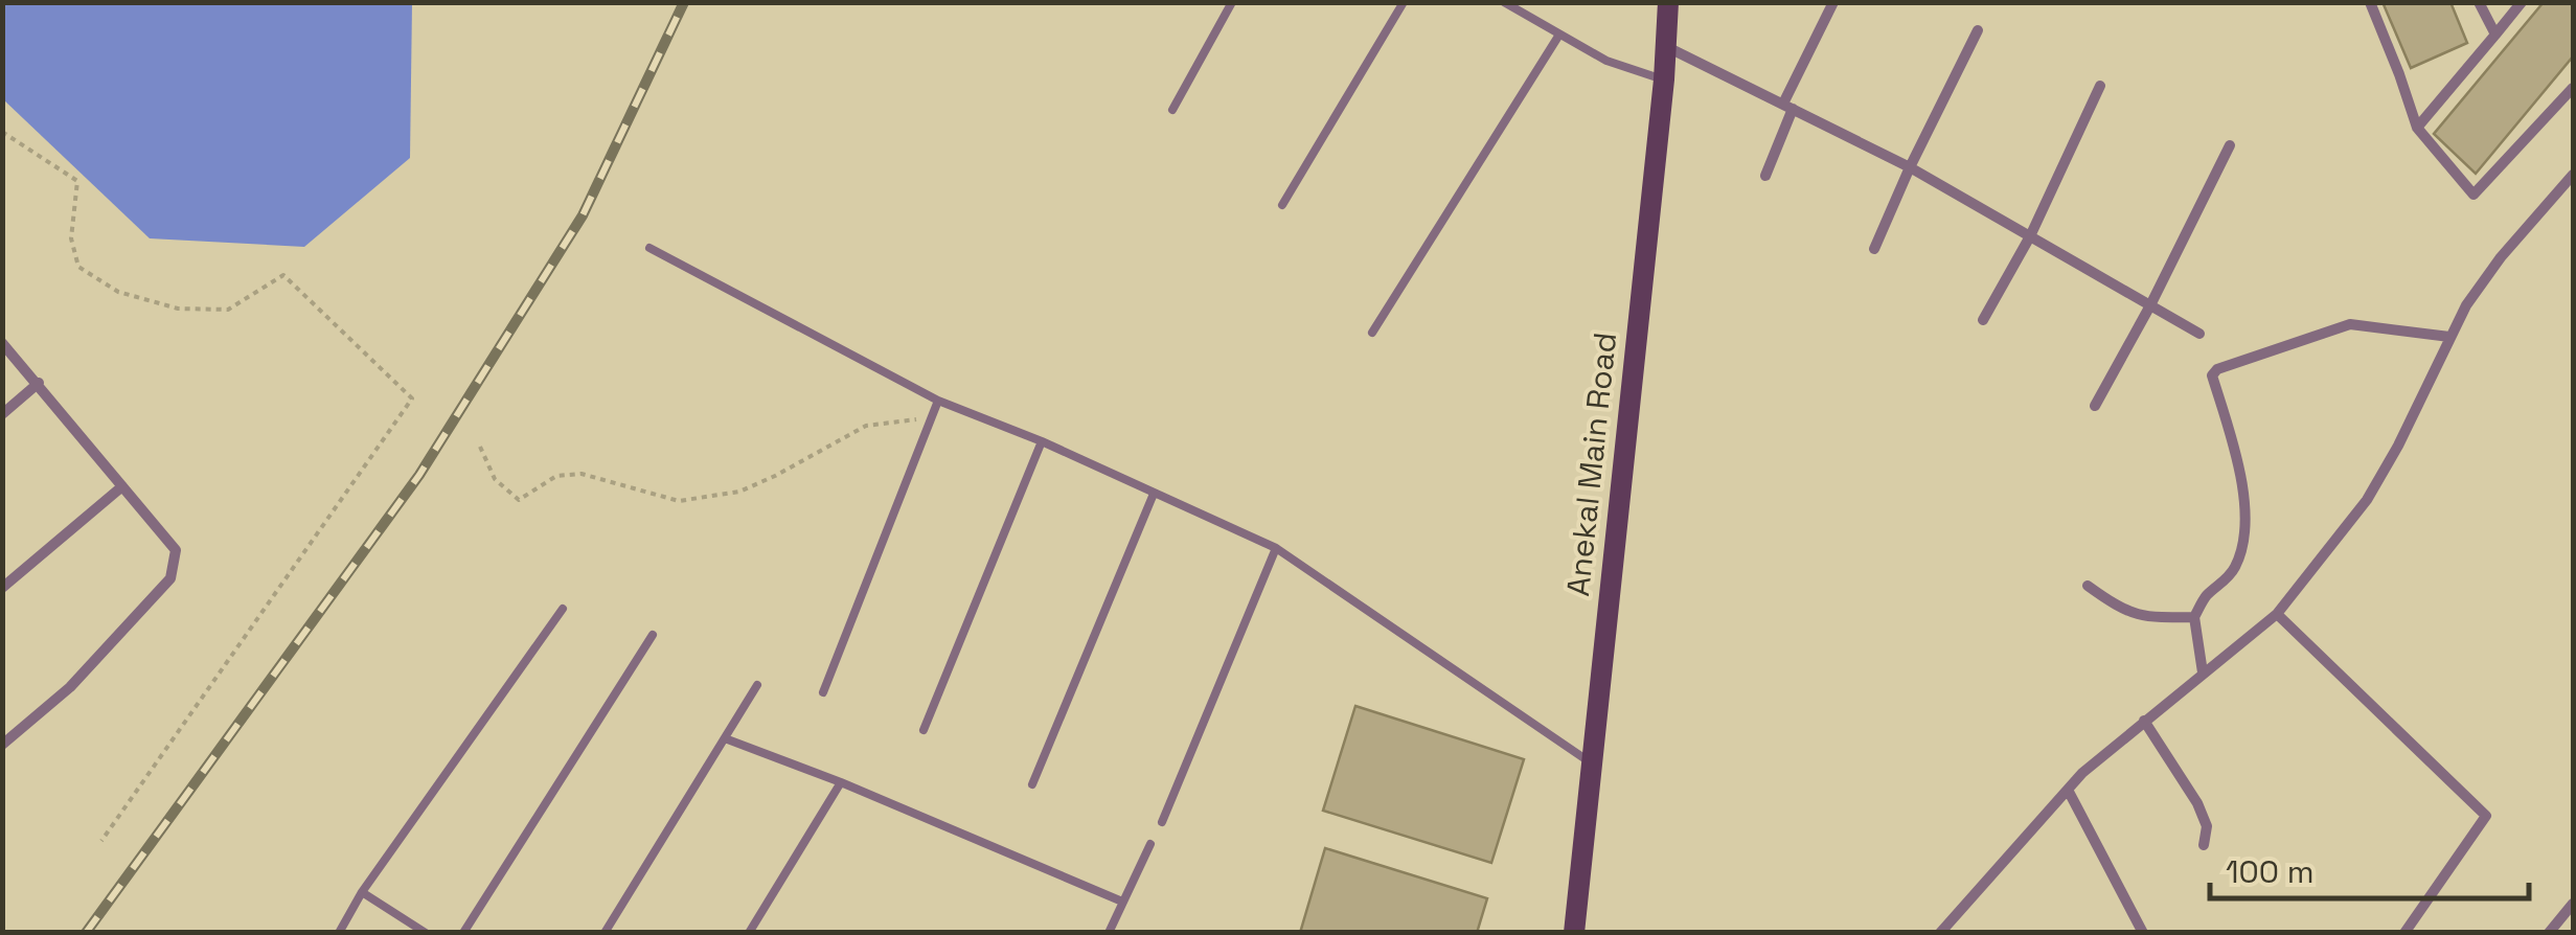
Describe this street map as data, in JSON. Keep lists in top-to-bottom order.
{
  "streets": {
    "main road": ["Anekal Main Road"]
  },
  "scale_bar": "100 m"
}
